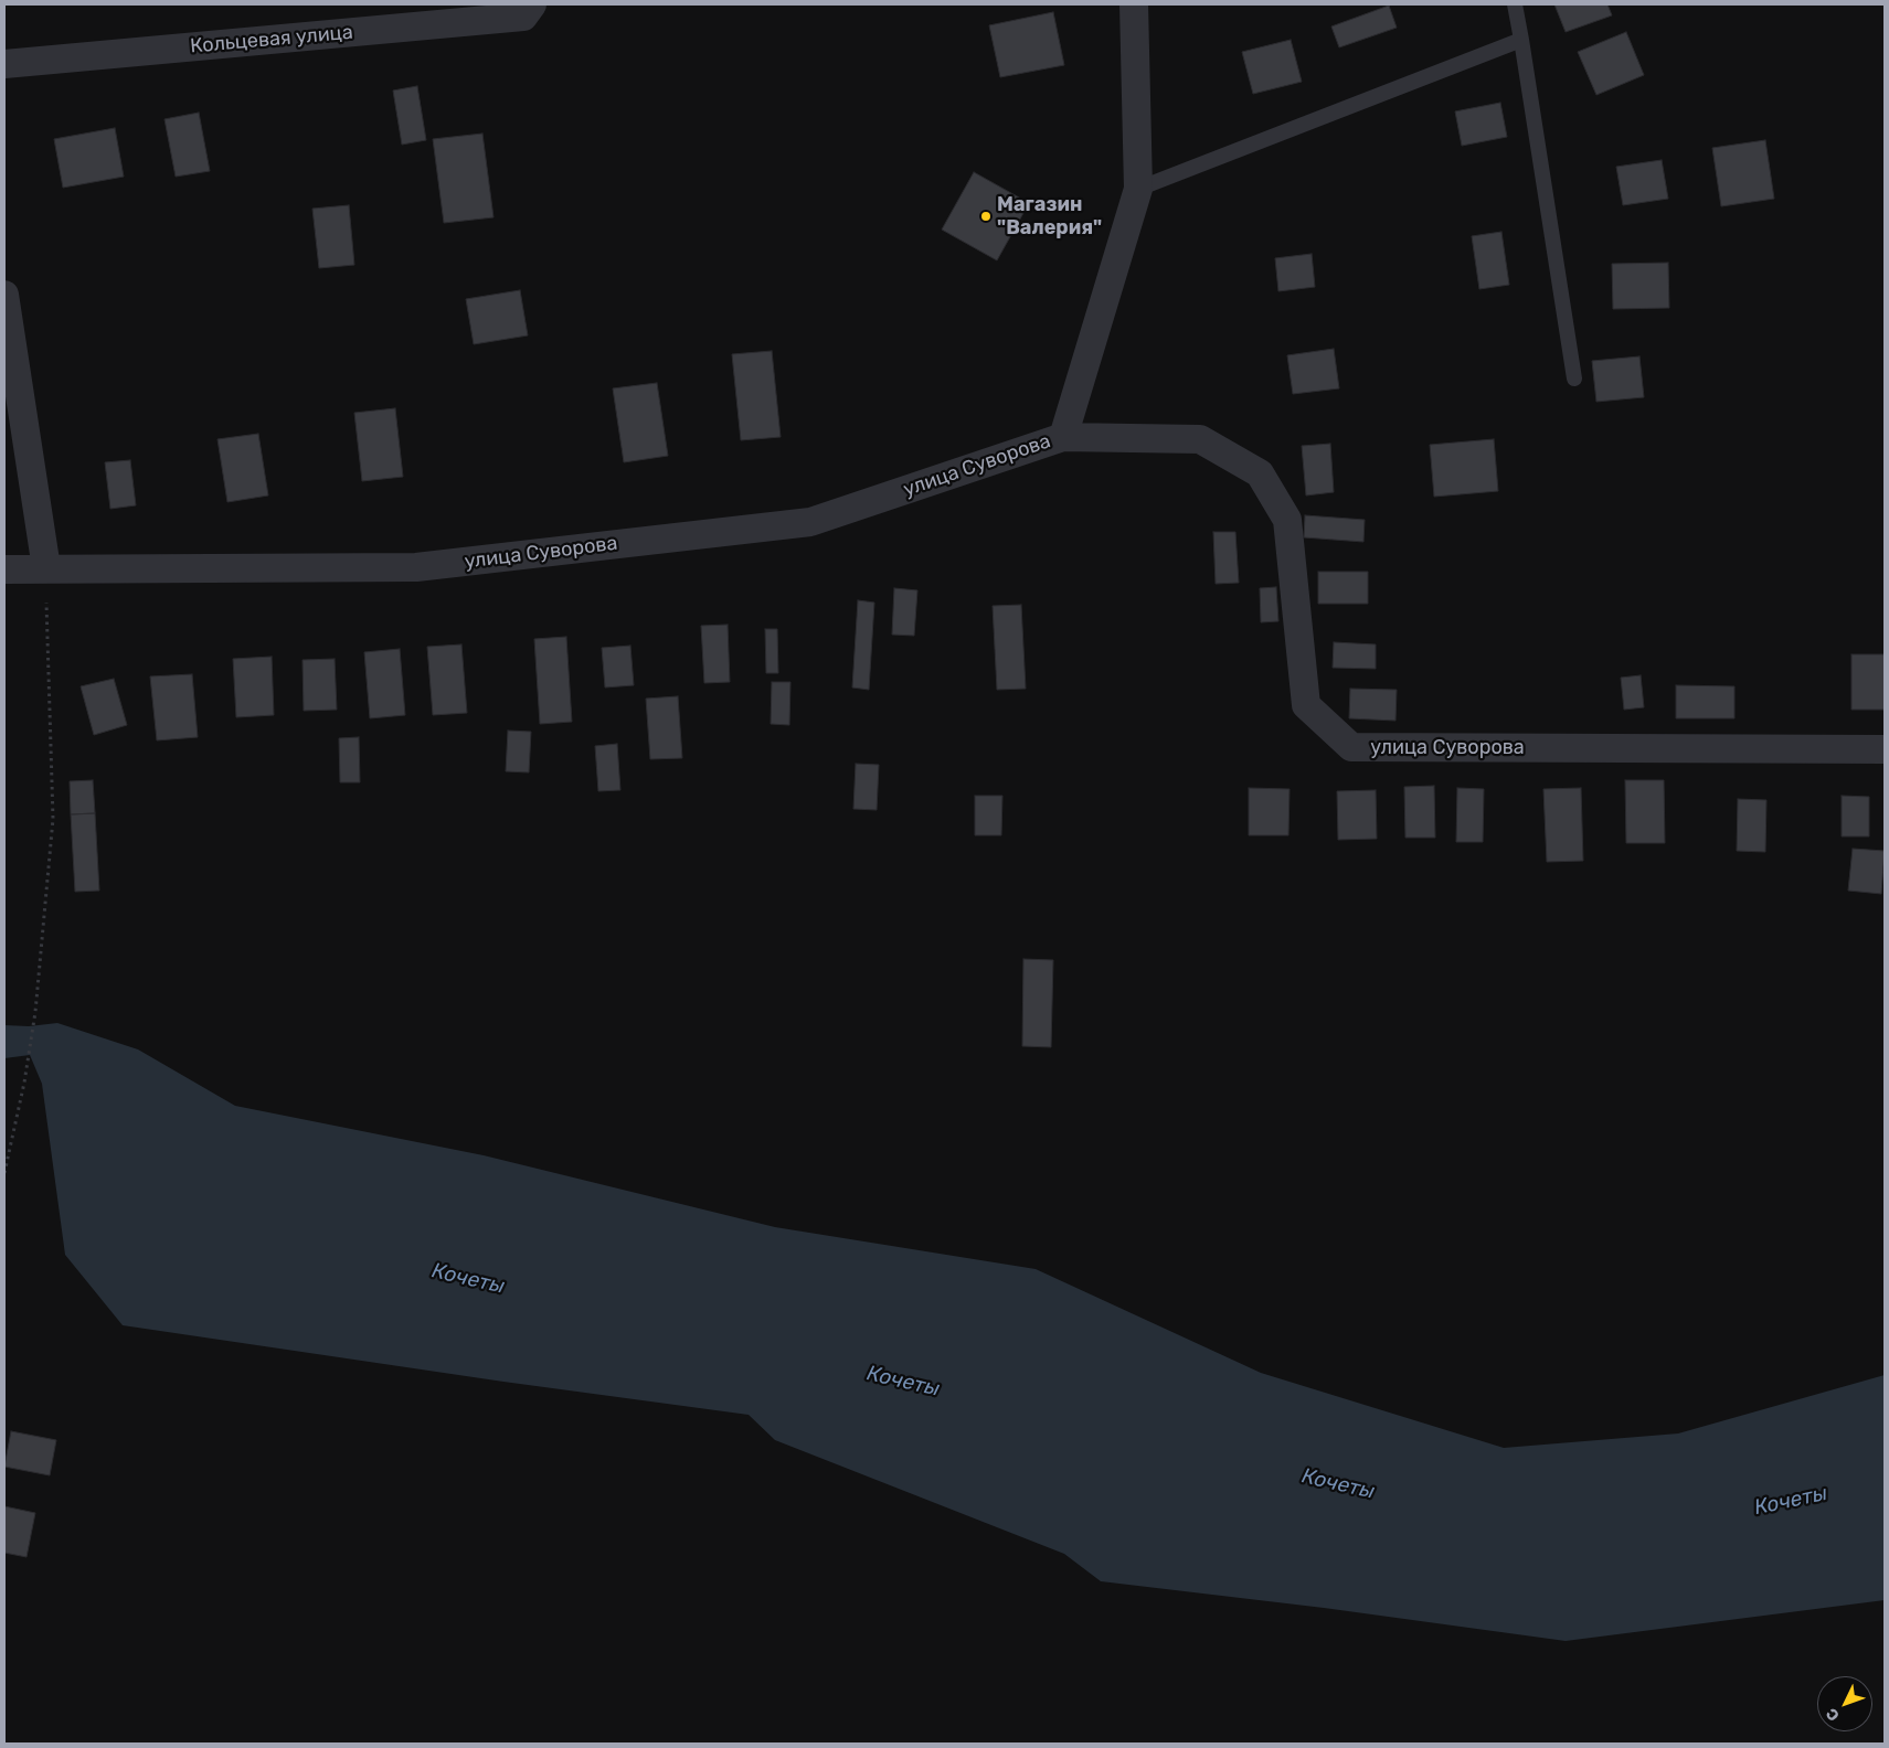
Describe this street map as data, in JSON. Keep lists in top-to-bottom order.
{
  "streets": {
    "street": ["Кольцевая улица", "улица Суворова"]
  },
  "water": ["Кочеты"],
  "places": ["Магазин \"Валерия\""],
  "north": "bottom left"
}
